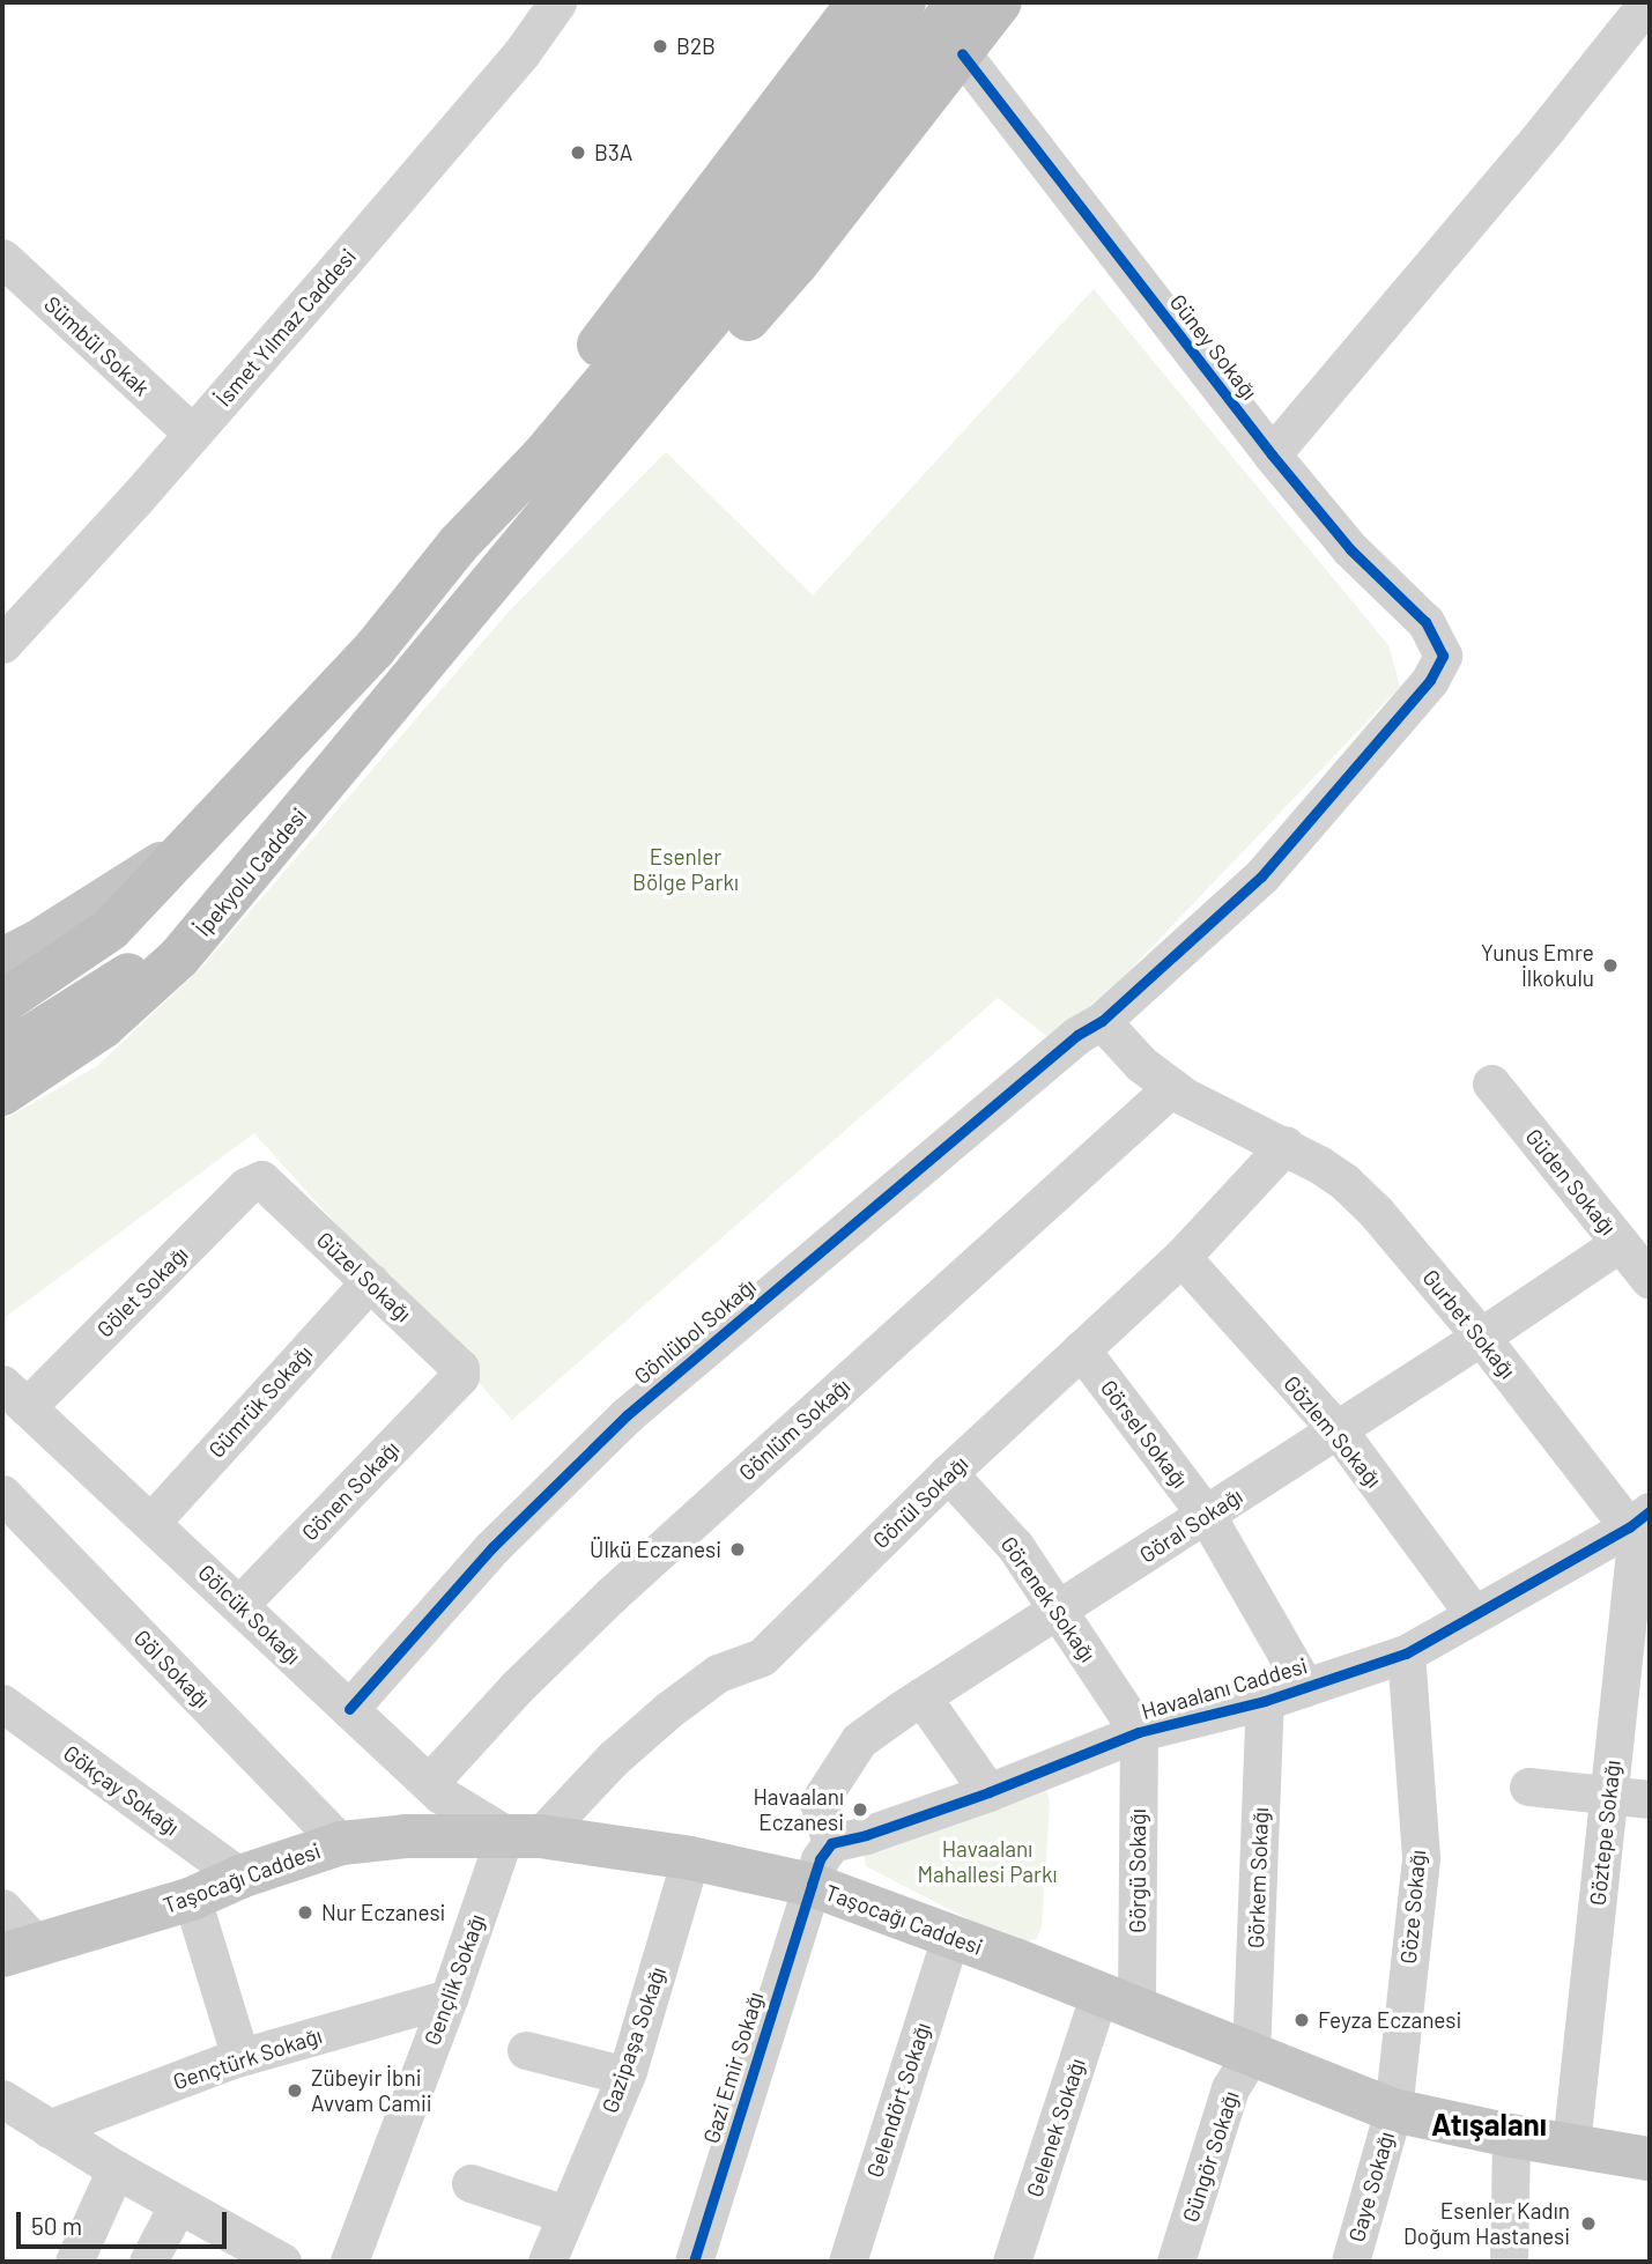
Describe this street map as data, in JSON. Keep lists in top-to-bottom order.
{
  "streets": {
    "highway": ["İpekyolu Caddesi"],
    "main road": ["Taşocağı Caddesi"],
    "street": [
      "İsmet Yılmaz Caddesi",
      "Sümbül Sokak",
      "Güney Sokağı",
      "Güden Sokağı",
      "Güzel Sokağı",
      "Gölet Sokağı",
      "Gurbet Sokağı",
      "Gönlübol Sokağı",
      "Gümrük Sokağı",
      "Gönlüm Sokağı",
      "Gözlem Sokağı",
      "Görsel Sokağı",
      "Gönen Sokağı",
      "Gönül Sokağı",
      "Göral Sokağı",
      "Görenek Sokağı",
      "Gölcük Sokağı",
      "Göl Sokağı",
      "Havaalanı Caddesi",
      "Gökçay Sokağı",
      "Göztepe Sokağı",
      "Görgü Sokağı",
      "Görkem Sokağı",
      "Göze Sokağı",
      "Gençlik Sokağı",
      "Gazipaşa Sokağı",
      "Gençtürk Sokağı",
      "Gazi Emir Sokağı",
      "Gelendört Sokağı",
      "Gelenek Sokağı",
      "Güngör Sokağı",
      "Gaye Sokağı"
    ]
  },
  "crossings": [
    ["İsmet Yılmaz Caddesi", "Sümbül Sokak"],
    ["Güney Sokağı", "Gönlübol Sokağı"],
    ["Güden Sokağı", "Göral Sokağı"],
    ["Güzel Sokağı", "Gölet Sokağı"],
    ["Güzel Sokağı", "Gümrük Sokağı"],
    ["Güzel Sokağı", "Gönen Sokağı"],
    ["Gölet Sokağı", "Gölcük Sokağı"],
    ["Gurbet Sokağı", "Gönlübol Sokağı"],
    ["Gurbet Sokağı", "Gönlüm Sokağı"],
    ["Gurbet Sokağı", "Gönül Sokağı"],
    ["Gurbet Sokağı", "Göral Sokağı"],
    ["Gurbet Sokağı", "Havaalanı Caddesi"],
    ["Gurbet Sokağı", "Göztepe Sokağı"],
    ["Gönlübol Sokağı", "Gölcük Sokağı"],
    ["Gümrük Sokağı", "Gölcük Sokağı"],
    ["Gönlüm Sokağı", "Gölcük Sokağı"],
    ["Gözlem Sokağı", "Gönül Sokağı"],
    ["Gözlem Sokağı", "Göral Sokağı"],
    ["Gözlem Sokağı", "Havaalanı Caddesi"],
    ["Görsel Sokağı", "Gönül Sokağı"],
    ["Görsel Sokağı", "Göral Sokağı"],
    ["Görsel Sokağı", "Havaalanı Caddesi"],
    ["Gönen Sokağı", "Gölcük Sokağı"],
    ["Gönül Sokağı", "Görenek Sokağı"],
    ["Gönül Sokağı", "Gölcük Sokağı"],
    ["Gönül Sokağı", "Taşocağı Caddesi"],
    ["Gönül Sokağı", "Gençlik Sokağı"],
    ["Göral Sokağı", "Görenek Sokağı"],
    ["Göral Sokağı", "Havaalanı Caddesi"],
    ["Görenek Sokağı", "Havaalanı Caddesi"],
    ["Görenek Sokağı", "Görgü Sokağı"],
    ["Gölcük Sokağı", "Taşocağı Caddesi"],
    ["Gölcük Sokağı", "Gençlik Sokağı"],
    ["Göl Sokağı", "Taşocağı Caddesi"],
    ["Havaalanı Caddesi", "Göztepe Sokağı"],
    ["Havaalanı Caddesi", "Görgü Sokağı"],
    ["Havaalanı Caddesi", "Görkem Sokağı"],
    ["Havaalanı Caddesi", "Göze Sokağı"],
    ["Gökçay Sokağı", "Taşocağı Caddesi"],
    ["Göztepe Sokağı", "Taşocağı Caddesi"],
    ["Görgü Sokağı", "Taşocağı Caddesi"],
    ["Görgü Sokağı", "Gelenek Sokağı"],
    ["Taşocağı Caddesi", "Görkem Sokağı"],
    ["Taşocağı Caddesi", "Göze Sokağı"],
    ["Taşocağı Caddesi", "Gençlik Sokağı"],
    ["Taşocağı Caddesi", "Gazipaşa Sokağı"],
    ["Taşocağı Caddesi", "Gazi Emir Sokağı"],
    ["Taşocağı Caddesi", "Gelendört Sokağı"],
    ["Taşocağı Caddesi", "Gelenek Sokağı"],
    ["Taşocağı Caddesi", "Güngör Sokağı"],
    ["Taşocağı Caddesi", "Gaye Sokağı"],
    ["Görkem Sokağı", "Güngör Sokağı"],
    ["Göze Sokağı", "Gaye Sokağı"],
    ["Gençlik Sokağı", "Gençtürk Sokağı"]
  ],
  "districts": ["Atışalanı"],
  "parks": ["Esenler Bölge Parkı", "Havaalanı Mahallesi Parkı"],
  "places": [
    "B2B",
    "B3A",
    "Yunus Emre İlkokulu",
    "Ülkü Eczanesi",
    "Havaalanı Eczanesi",
    "Nur Eczanesi",
    "Feyza Eczanesi",
    "Zübeyir İbni Avvam Camii",
    "Esenler Kadın Doğum Hastanesi"
  ],
  "scale_bar": "50 m"
}
